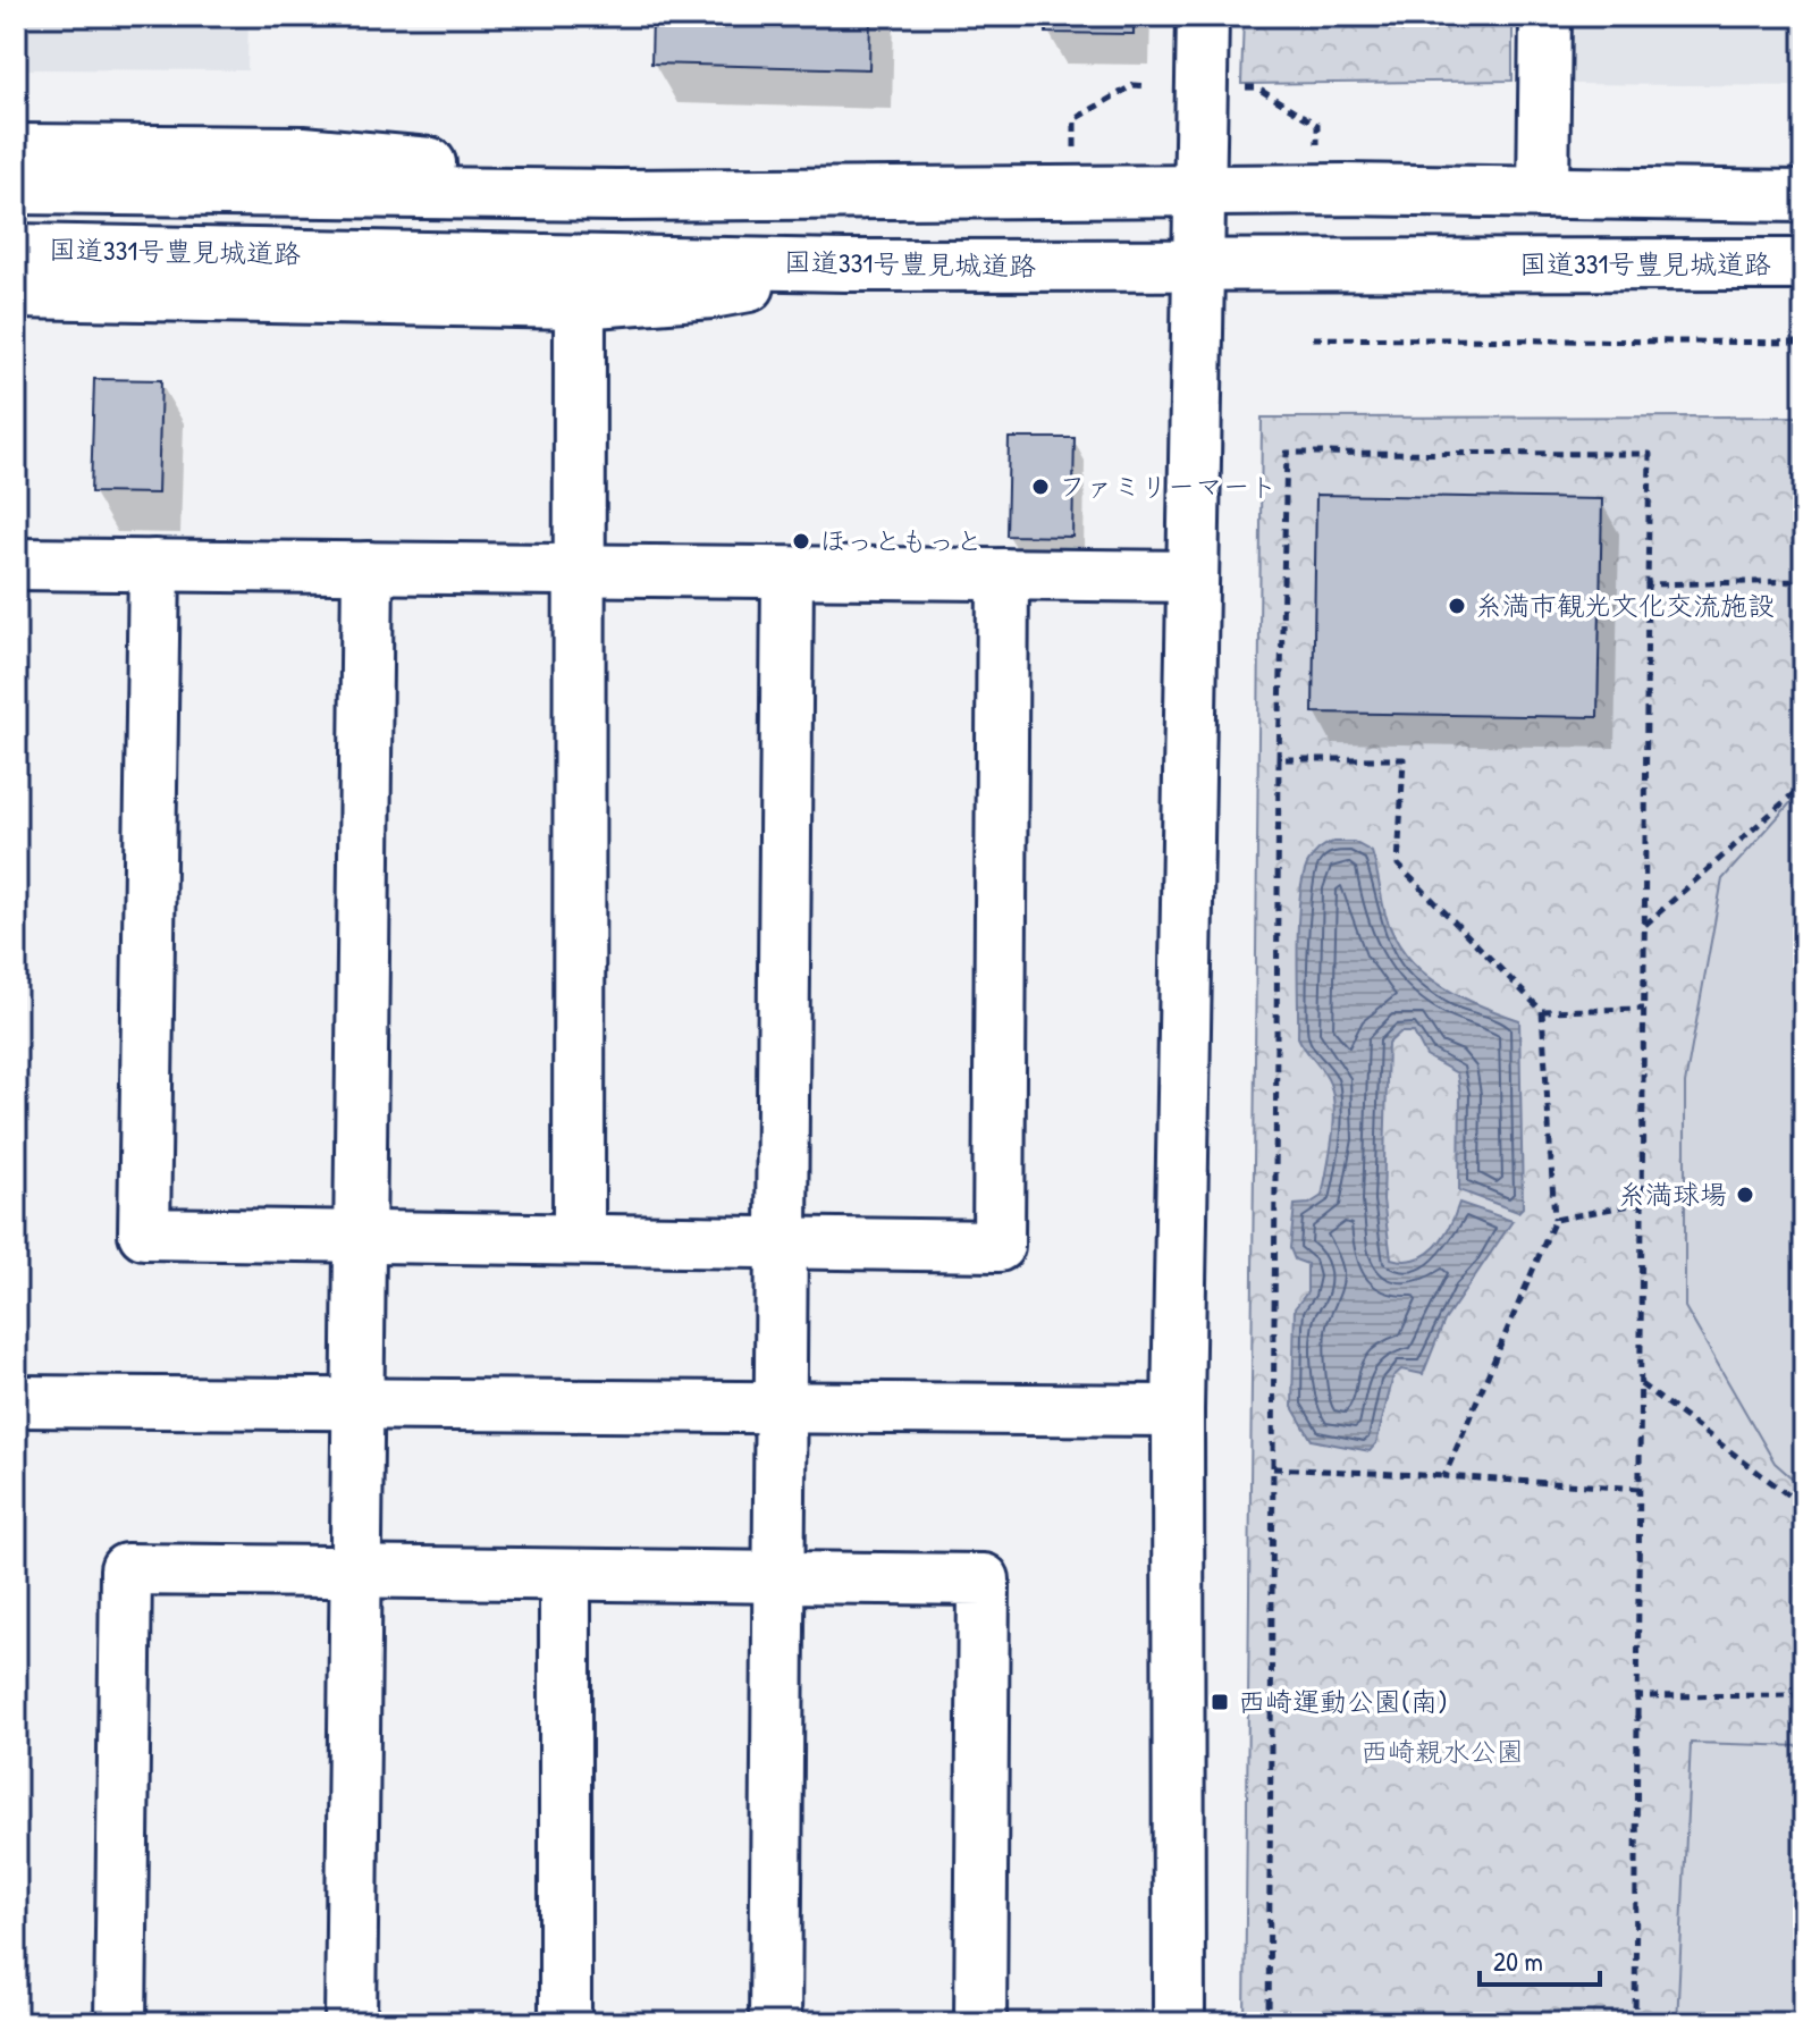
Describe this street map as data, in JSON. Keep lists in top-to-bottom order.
{
  "streets": {
    "main road": ["国道331号豊見城道路"]
  },
  "parks": ["西崎親水公園"],
  "places": {
    "other": [
      "ファミリーマート",
      "ほっともっと",
      "糸満市観光文化交流施設",
      "糸満球場"
    ],
    "transit": ["西崎運動公園(南)"]
  },
  "scale_bar": "20 m"
}
